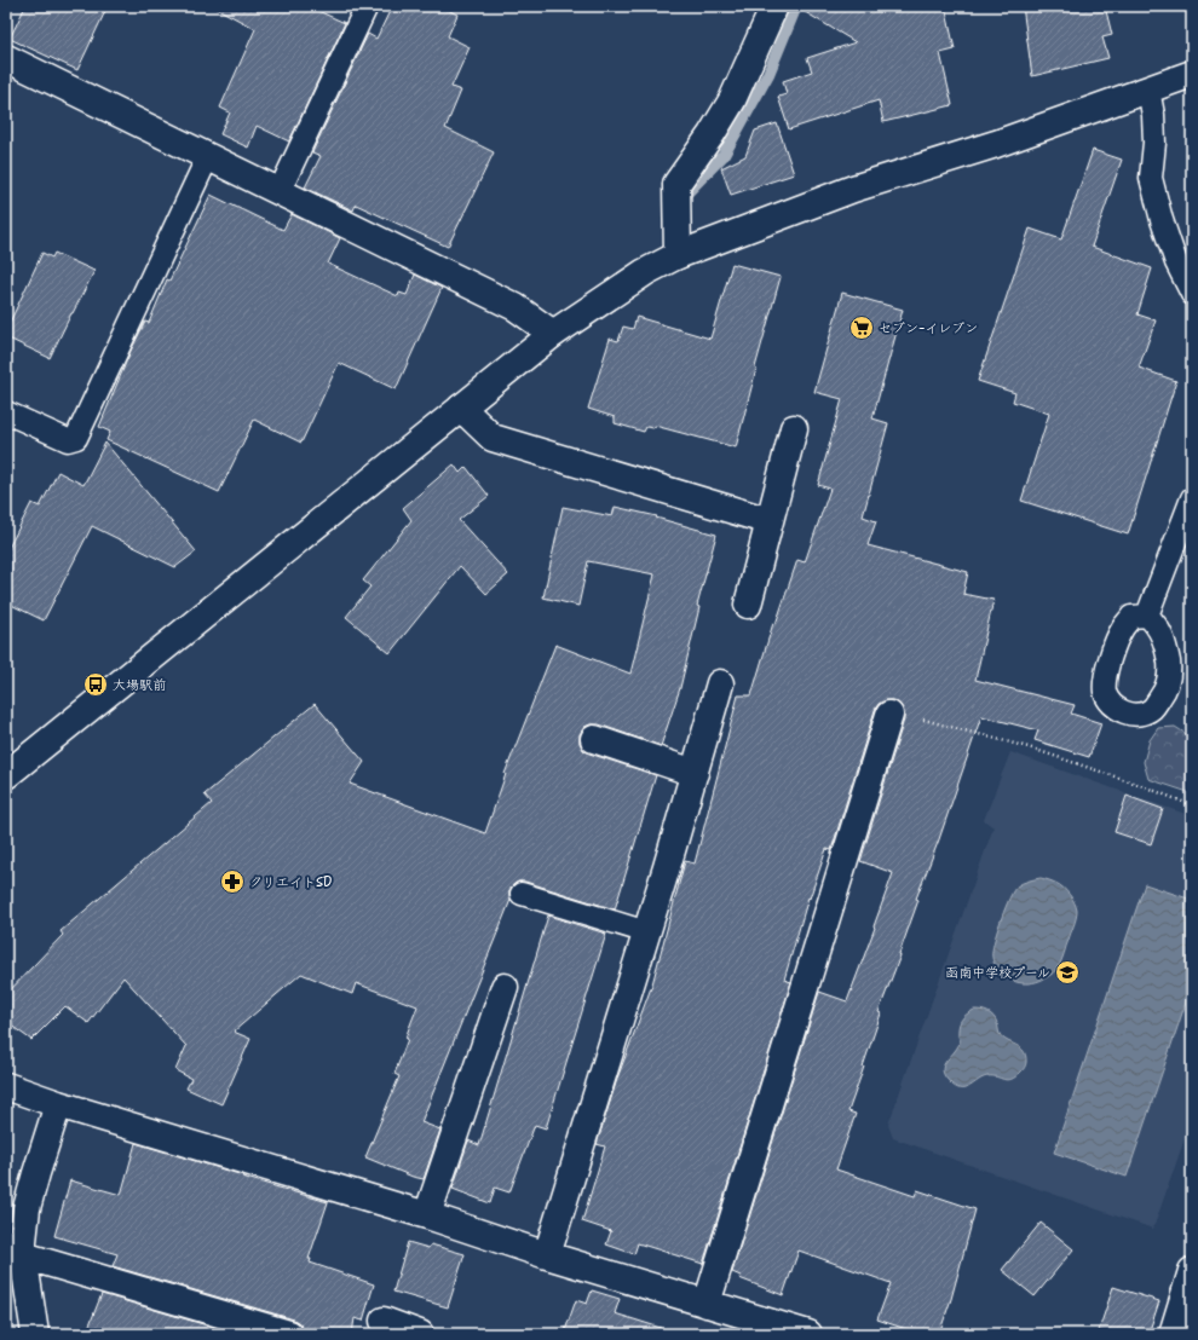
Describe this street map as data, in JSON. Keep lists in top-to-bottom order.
{
  "places": {
    "supermarket": ["セブン-イレブン"],
    "bus stop": ["大場駅前"],
    "pharmacy": ["クリエイトSD"],
    "school or university": ["函南中学校プール"]
  }
}
